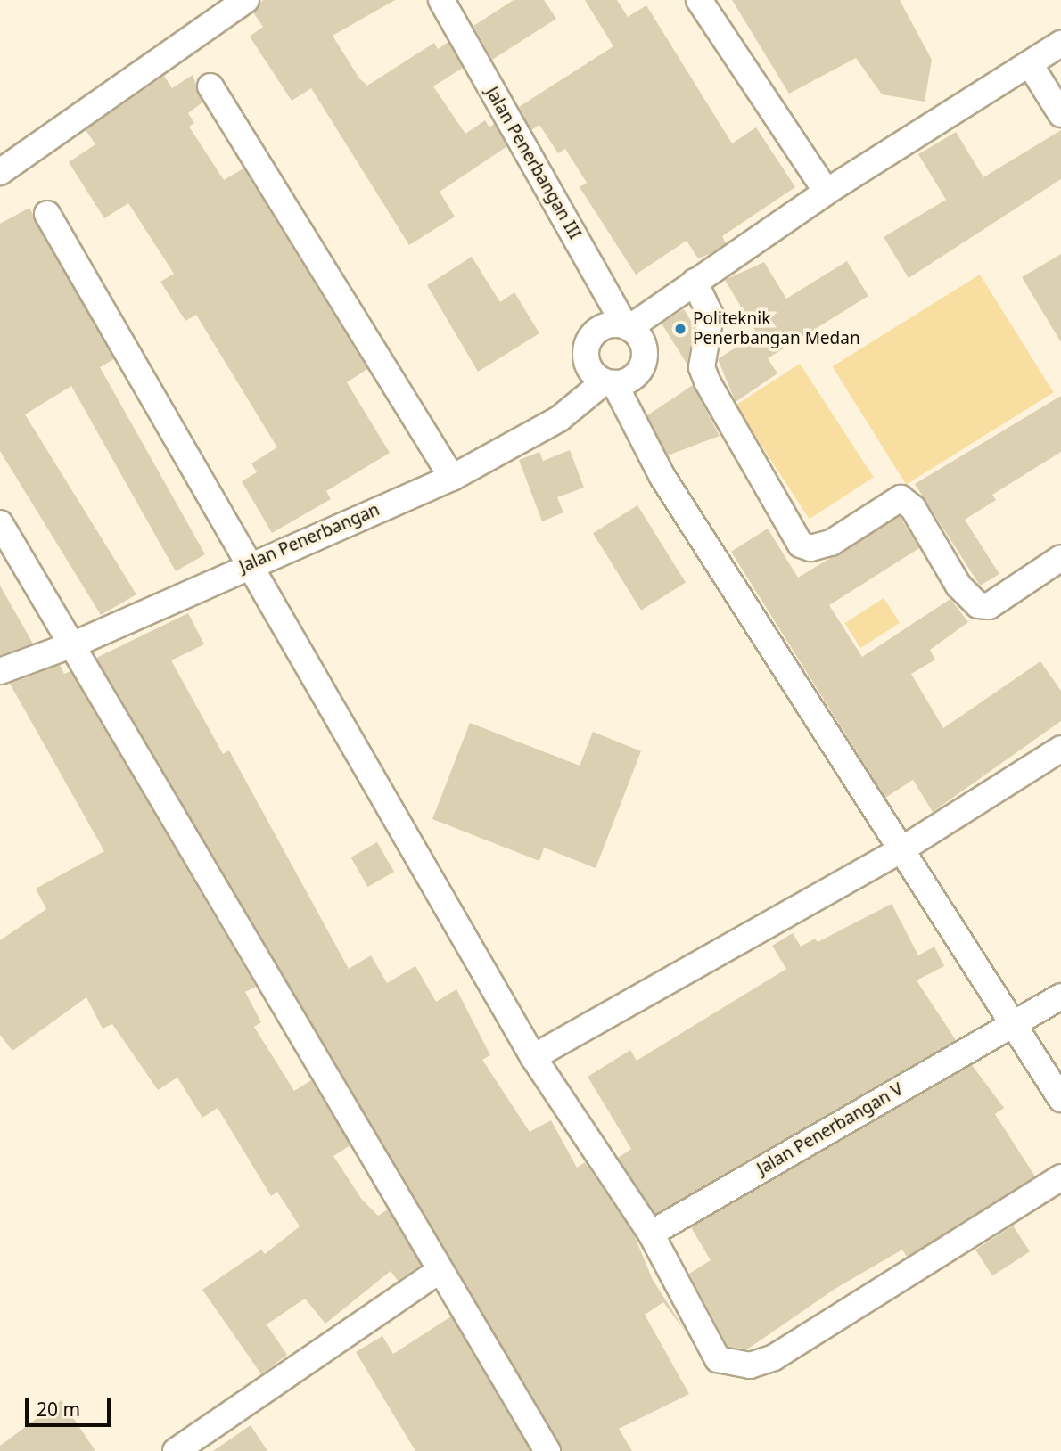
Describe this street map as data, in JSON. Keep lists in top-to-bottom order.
{
  "streets": {
    "street": ["Jalan Penerbangan III", "Jalan Penerbangan", "Jalan Penerbangan V"]
  },
  "crossings": [
    ["Jalan Penerbangan III", "Jalan Penerbangan"]
  ],
  "places": ["Politeknik Penerbangan Medan"],
  "scale_bar": "20 m"
}
